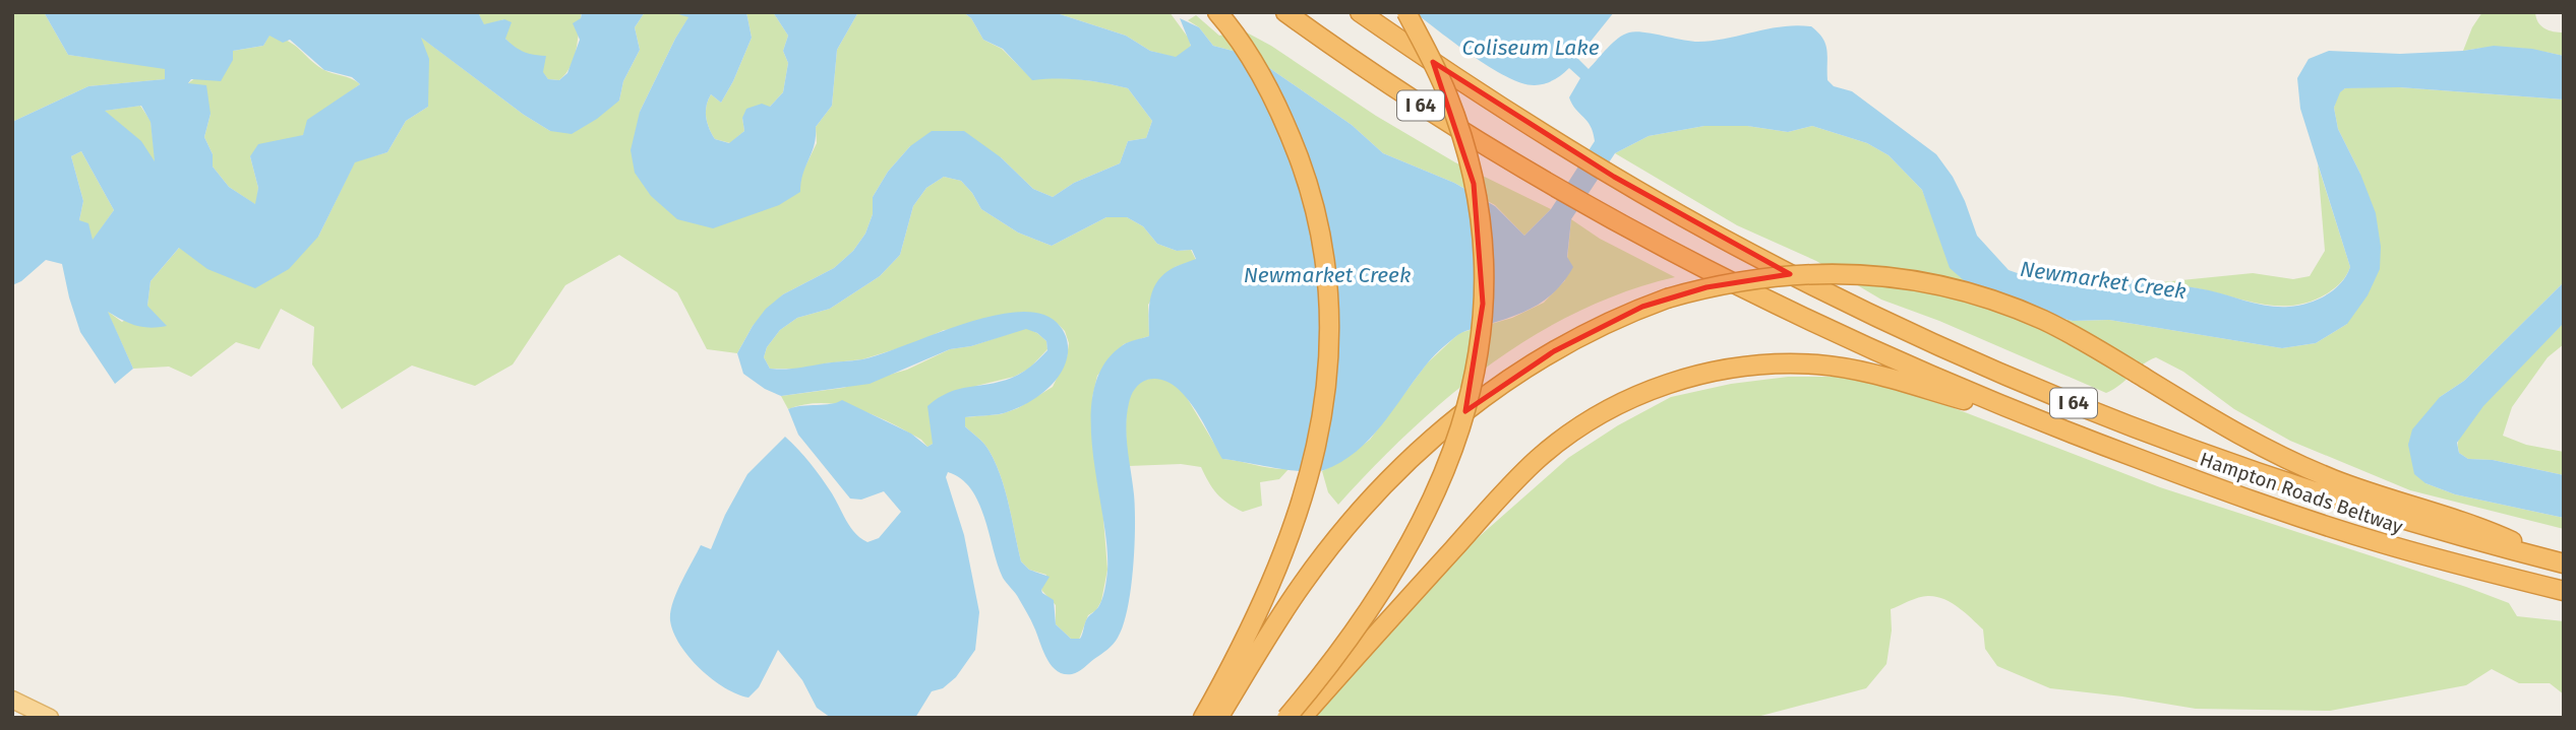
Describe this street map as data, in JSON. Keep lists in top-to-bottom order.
{
  "streets": {
    "highway": ["I 64", "Hampton Roads Beltway"]
  },
  "crossings": [
    ["I 64", "Hampton Roads Beltway"]
  ],
  "water": ["Coliseum Lake", "Newmarket Creek"]
}
